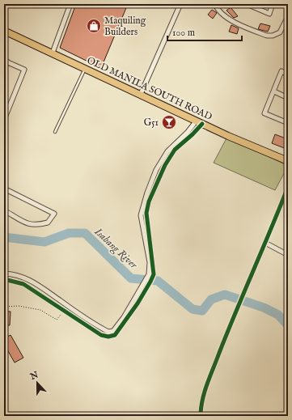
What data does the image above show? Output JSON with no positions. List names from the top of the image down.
{
  "streets": {
    "main road": ["OLD MANILA SOUTH ROAD"]
  },
  "water": ["Isabang River"],
  "places": {
    "shop": ["Maquiling Builders"],
    "bar": ["G51"]
  },
  "scale_bar": "100 m",
  "north": "top"
}
